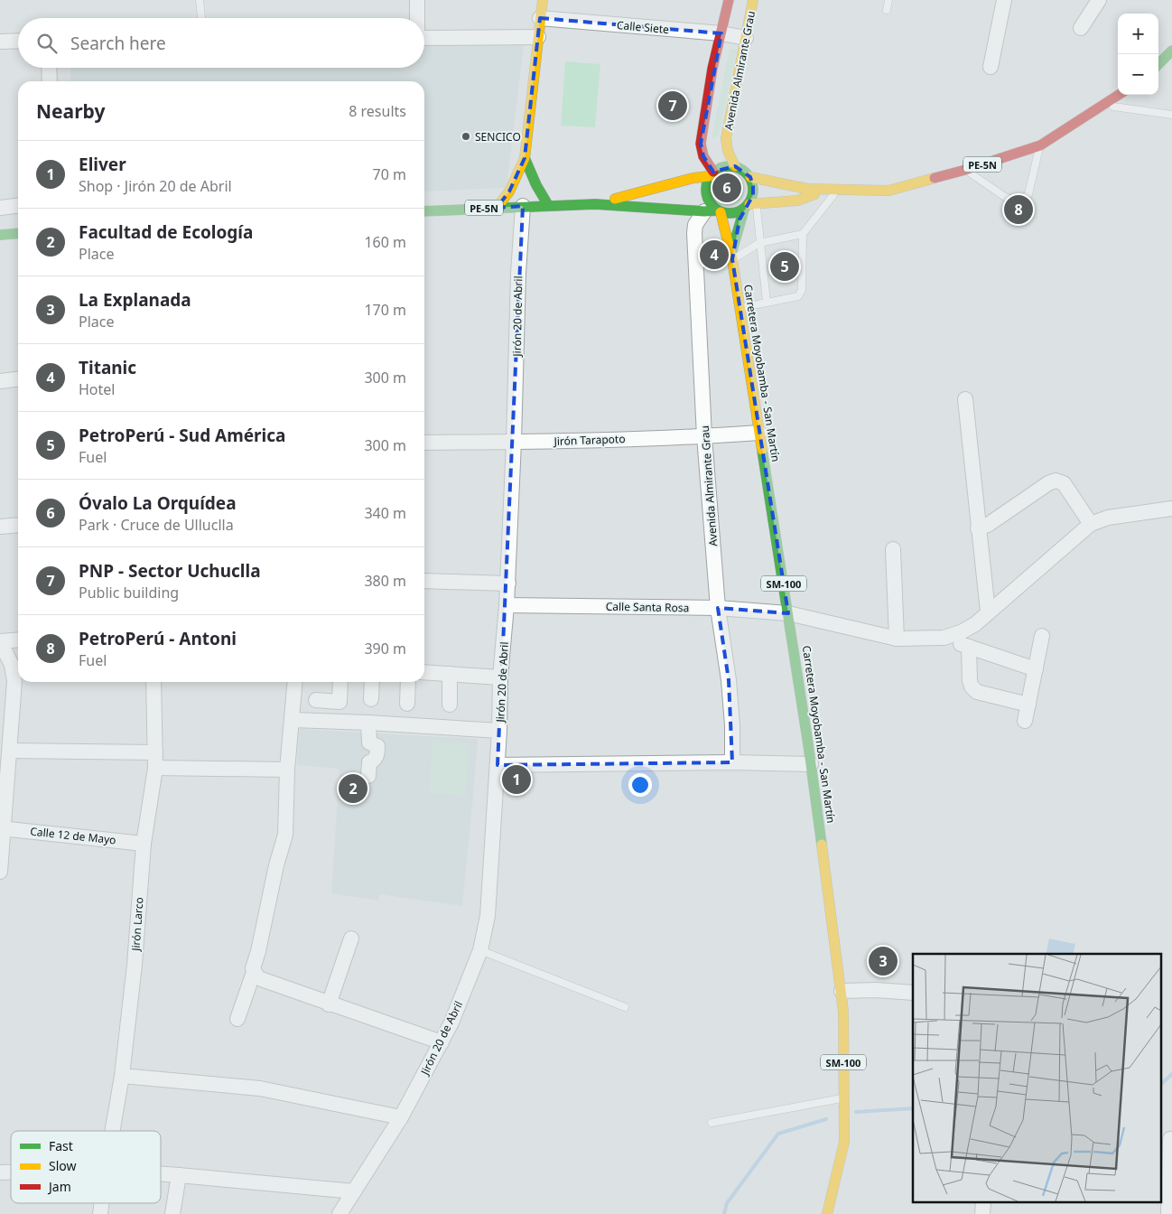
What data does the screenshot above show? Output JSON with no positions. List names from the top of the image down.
{
  "streets": {
    "main road": [
      "Avenida Almirante Grau",
      "PE-5N",
      "Carretera Moyobamba - San Martín",
      "SM-100"
    ],
    "street": [
      "Calle Siete",
      "Jirón 20 de Abril",
      "Jirón Tarapoto",
      "Calle Santa Rosa",
      "Calle 12 de Mayo",
      "Jirón Larco"
    ]
  },
  "crossings": [
    ["Calle Siete", "Avenida Almirante Grau"],
    ["Avenida Almirante Grau", "PE-5N"],
    ["Avenida Almirante Grau", "Carretera Moyobamba - San Martín"],
    ["Avenida Almirante Grau", "Jirón Tarapoto"],
    ["Avenida Almirante Grau", "Calle Santa Rosa"],
    ["PE-5N", "Jirón 20 de Abril"],
    ["PE-5N", "Carretera Moyobamba - San Martín"],
    ["Jirón 20 de Abril", "Jirón Tarapoto"],
    ["Jirón 20 de Abril", "Calle Santa Rosa"],
    ["Carretera Moyobamba - San Martín", "Jirón Tarapoto"],
    ["Carretera Moyobamba - San Martín", "Calle Santa Rosa"],
    ["Calle 12 de Mayo", "Jirón Larco"]
  ],
  "places": ["SENCICO"],
  "legend": ["Fast", "Slow", "Jam"],
  "page": {
    "map_buttons": ["+", "−"],
    "search": "Search here",
    "heading": ["Nearby", "8 results"],
    "pins": [
      "7",
      "6",
      "8",
      "4",
      "5",
      "1",
      "2",
      "3"
    ],
    "list": [
      {
        "mark": "1",
        "name": "Eliver",
        "note": "Shop · Jirón 20 de Abril",
        "value": "70 m"
      },
      {
        "mark": "2",
        "name": "Facultad de Ecología",
        "note": "Place",
        "value": "160 m"
      },
      {
        "mark": "3",
        "name": "La Explanada",
        "note": "Place",
        "value": "170 m"
      },
      {
        "mark": "4",
        "name": "Titanic",
        "note": "Hotel",
        "value": "300 m"
      },
      {
        "mark": "5",
        "name": "PetroPerú - Sud América",
        "note": "Fuel",
        "value": "300 m"
      },
      {
        "mark": "6",
        "name": "Óvalo La Orquídea",
        "note": "Park · Cruce de Ulluclla",
        "value": "340 m"
      },
      {
        "mark": "7",
        "name": "PNP - Sector Uchuclla",
        "note": "Public building",
        "value": "380 m"
      },
      {
        "mark": "8",
        "name": "PetroPerú - Antoni",
        "note": "Fuel",
        "value": "390 m"
      }
    ]
  }
}
